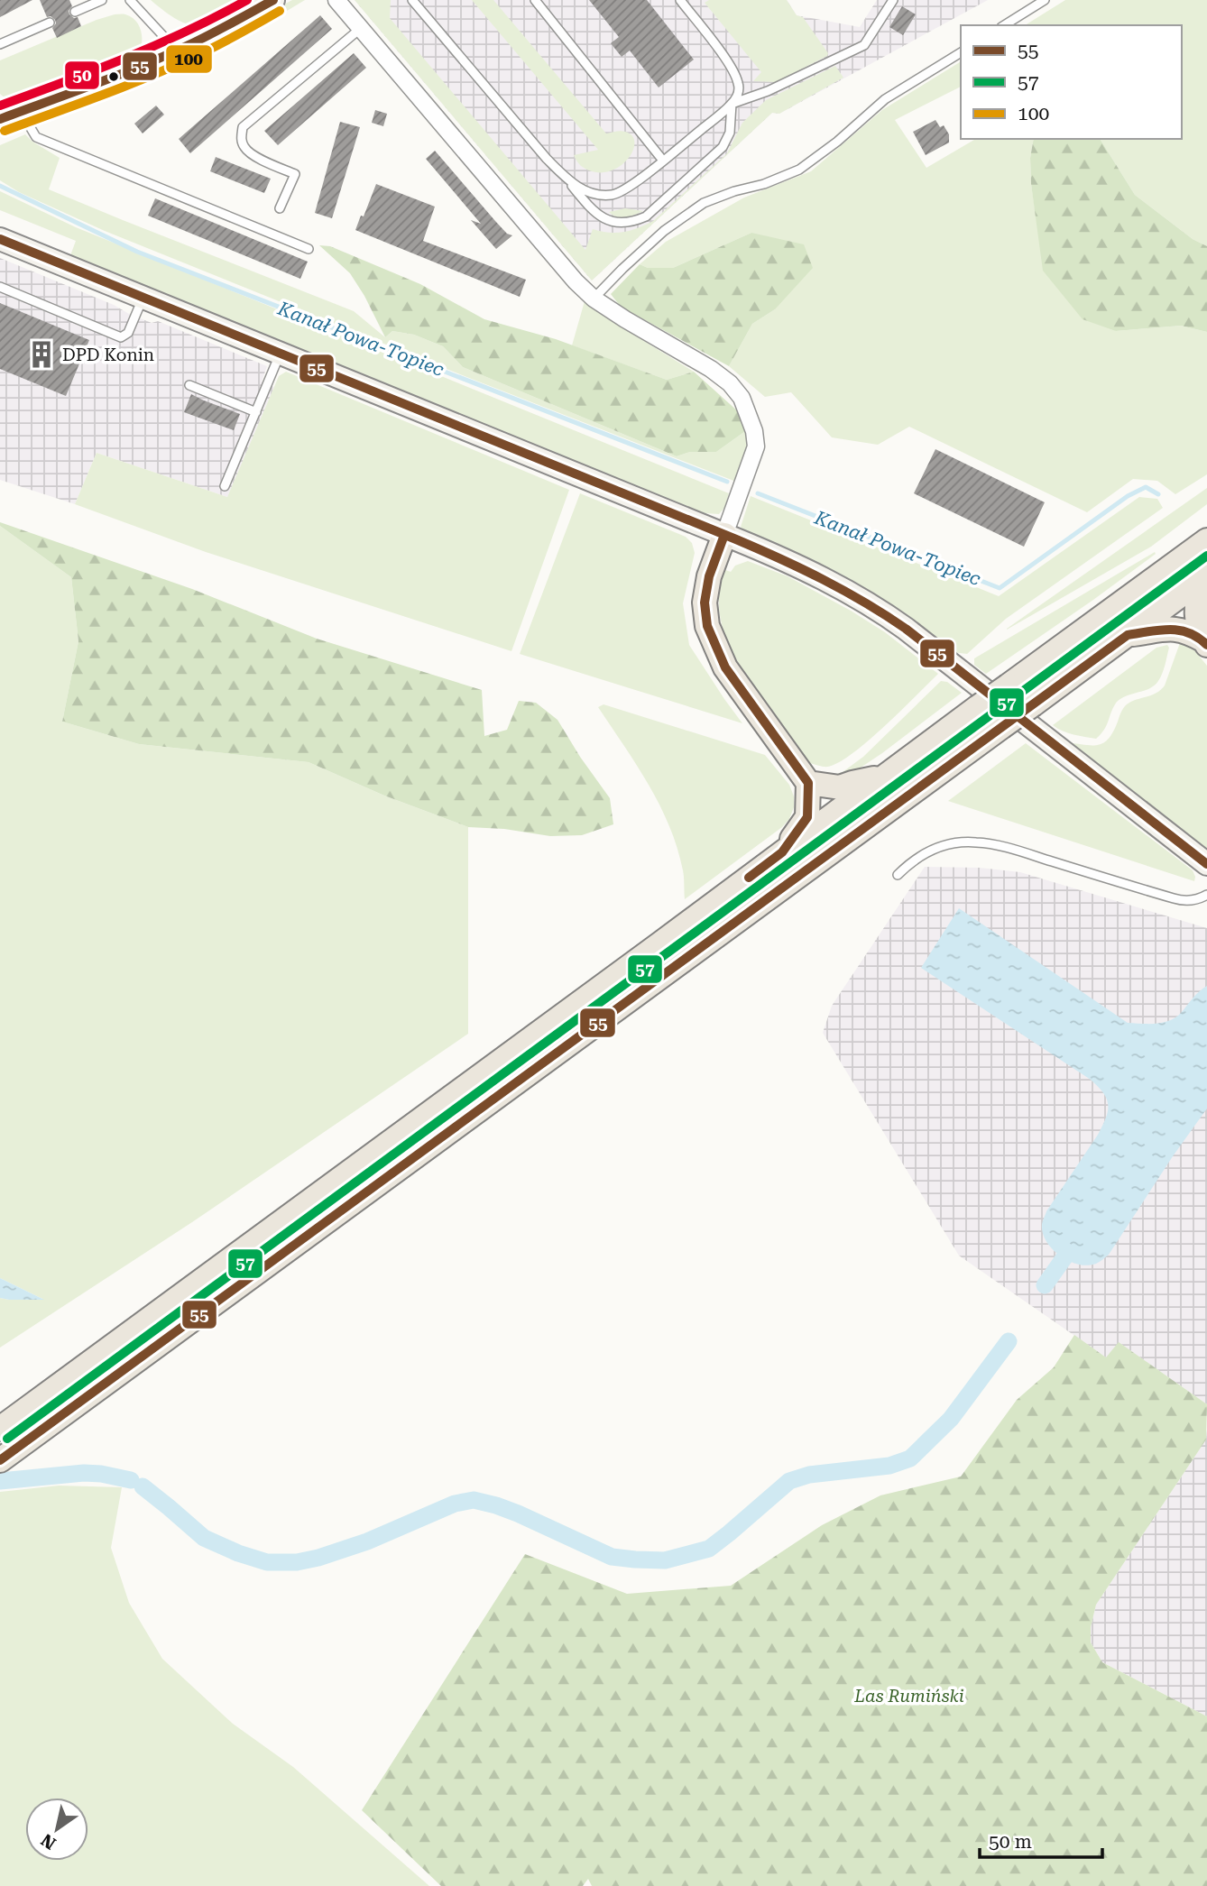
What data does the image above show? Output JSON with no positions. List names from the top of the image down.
{
  "water": ["Kanał Powa-Topiec"],
  "parks": ["Las Rumiński"],
  "places": {
    "building": ["DPD Konin"]
  },
  "lines": [
    "transit line 55",
    "transit line 50",
    "transit line 100",
    "transit line 57"
  ],
  "legend": ["55", "57", "100"],
  "scale_bar": "50 m",
  "north": "bottom left"
}
